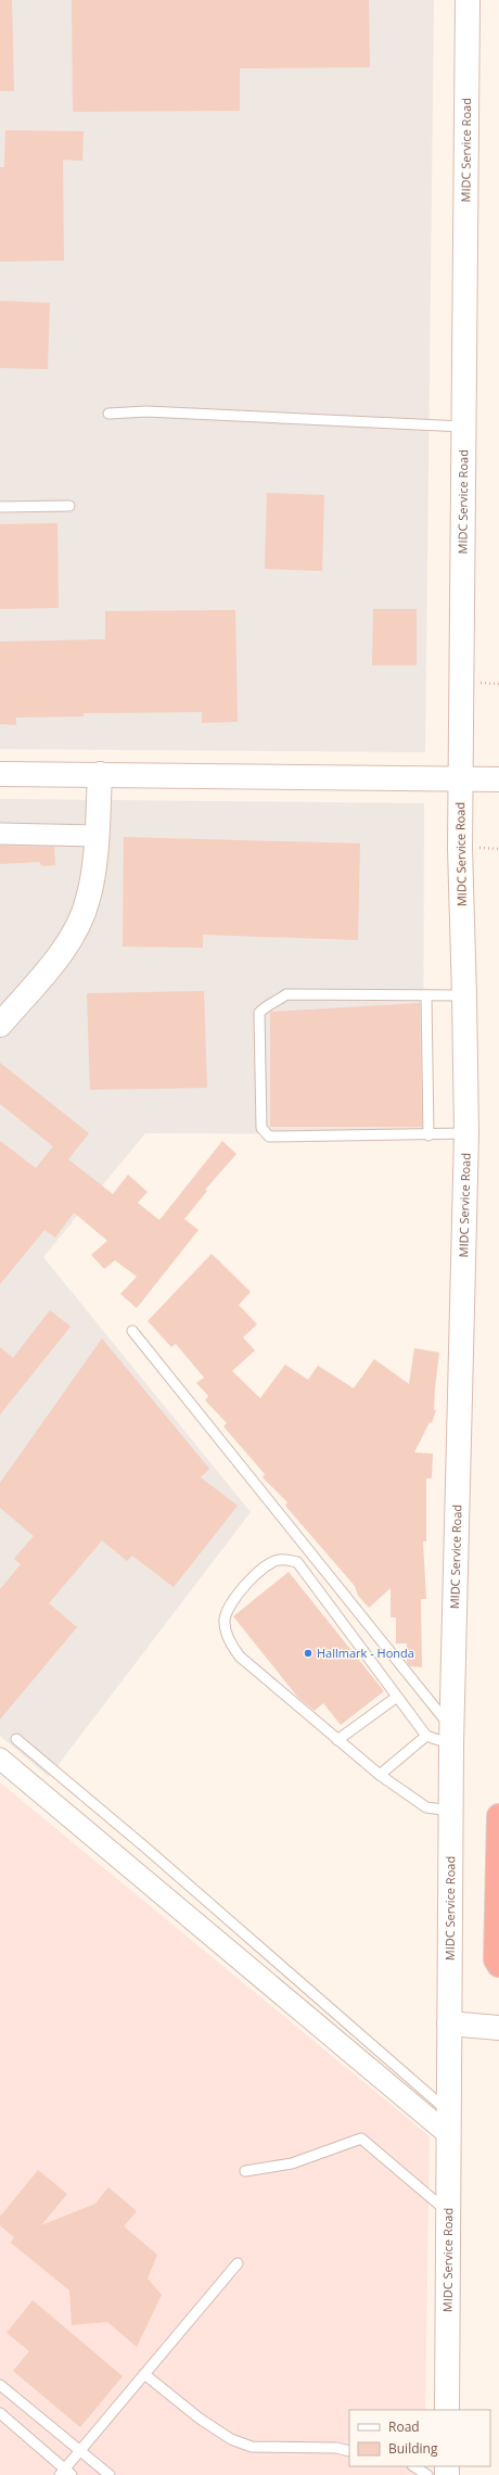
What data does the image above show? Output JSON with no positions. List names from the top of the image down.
{
  "streets": {
    "street": ["MIDC Service Road"]
  },
  "places": ["Hallmark - Honda"],
  "legend": ["Road", "Building"]
}
